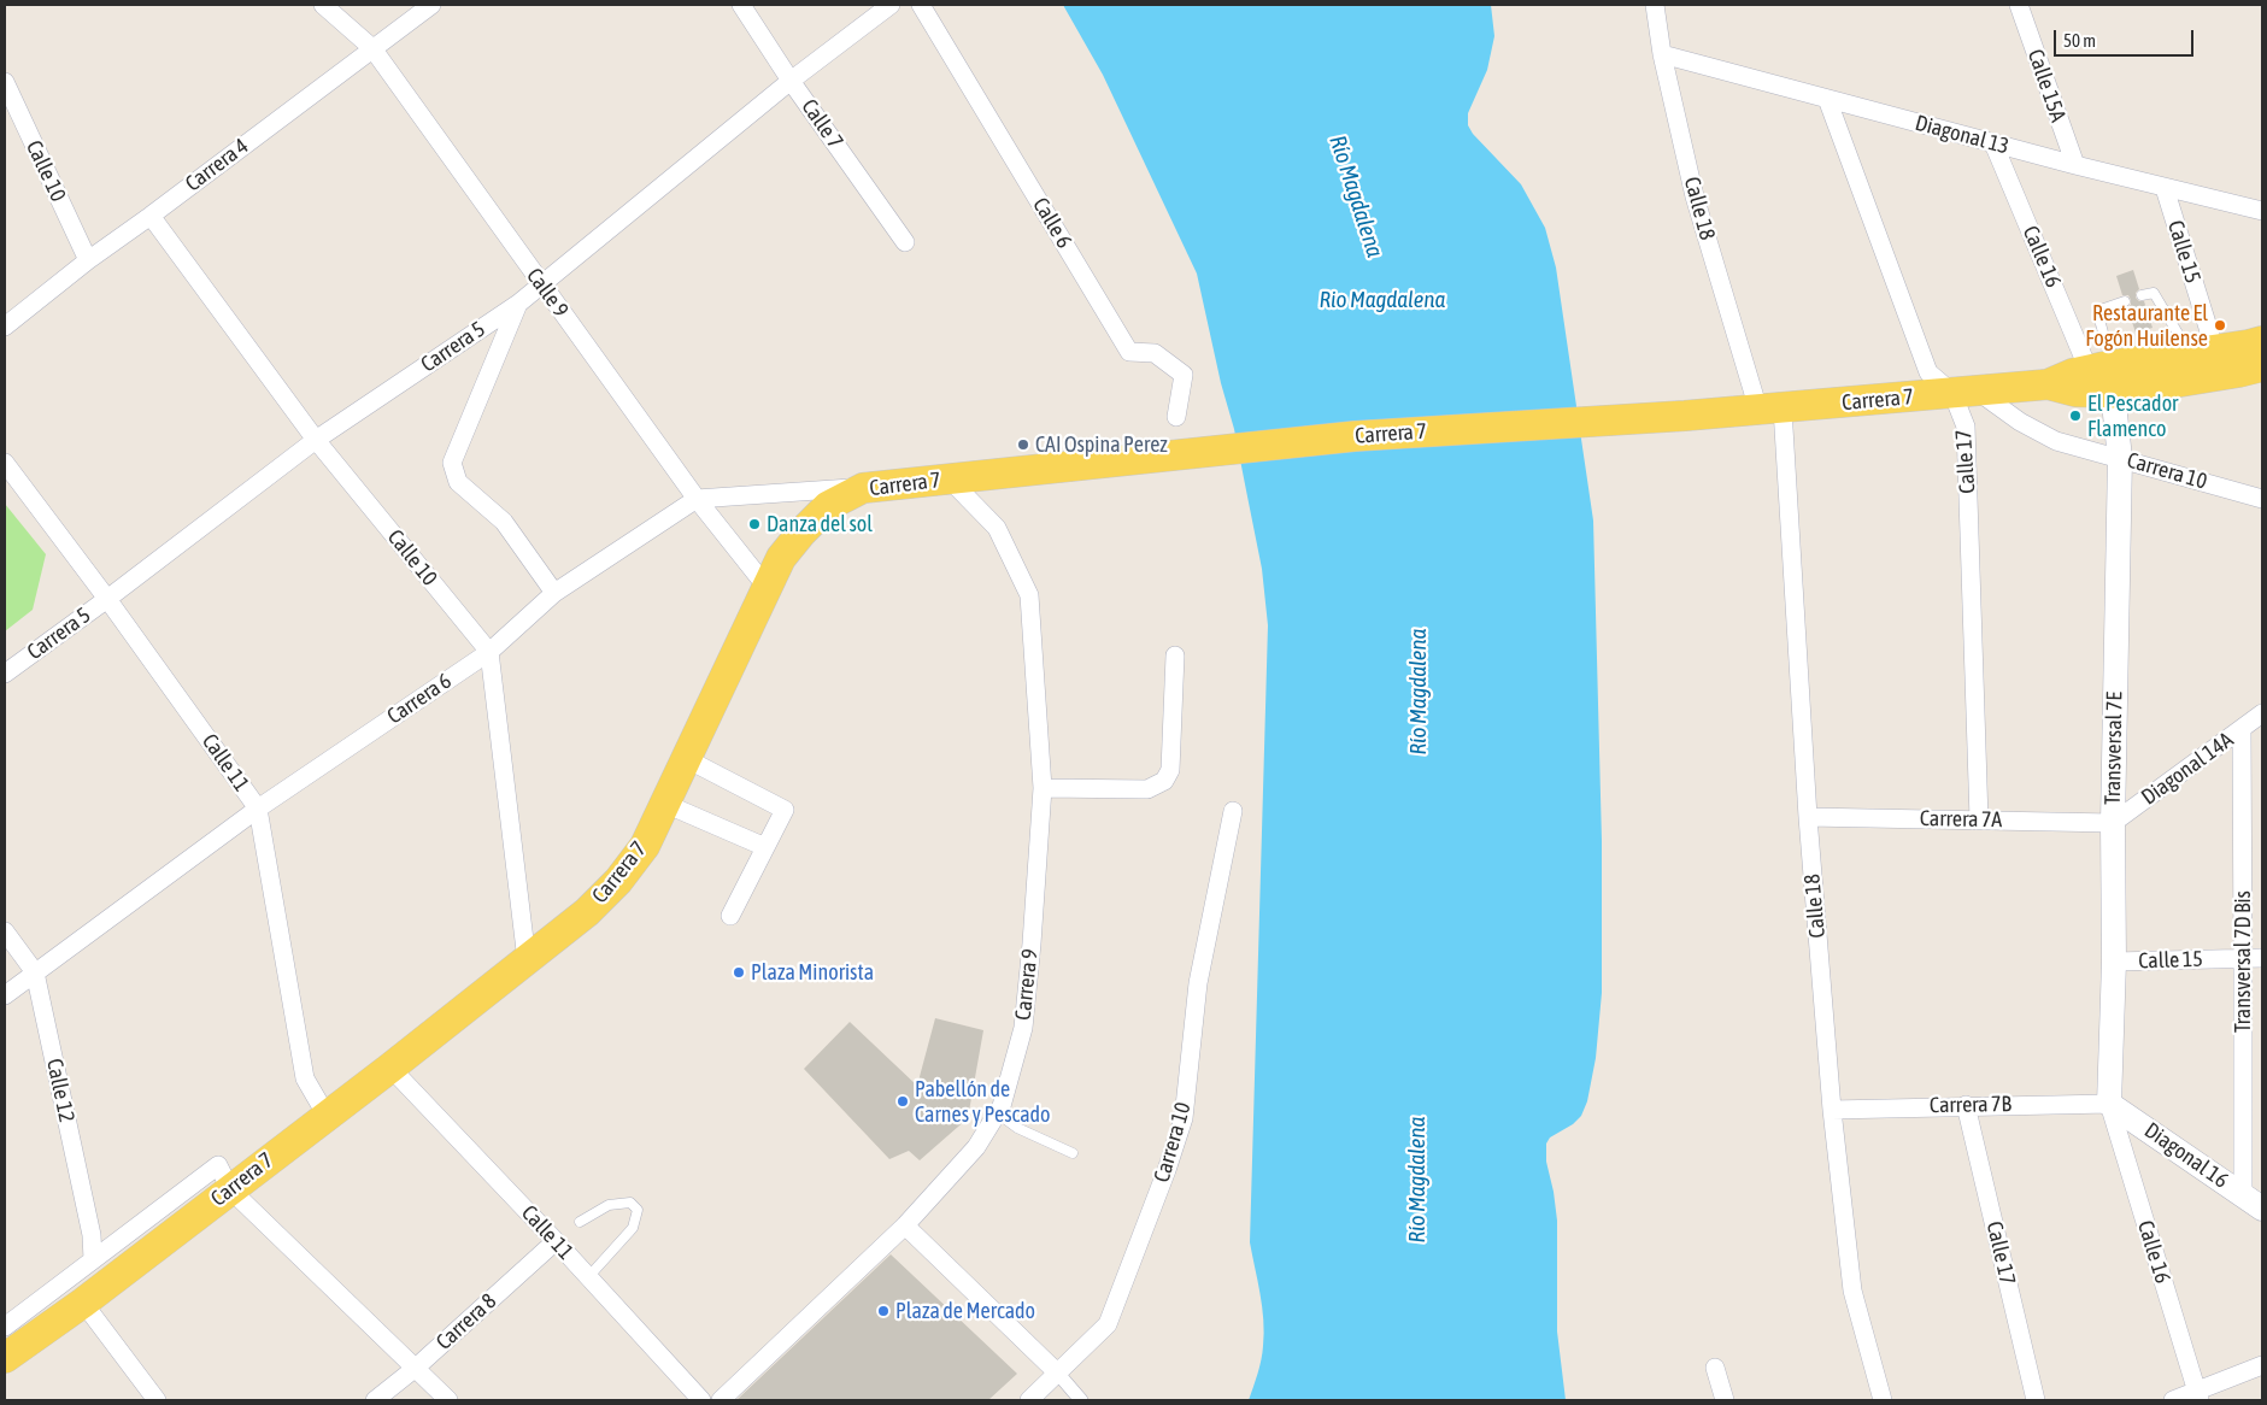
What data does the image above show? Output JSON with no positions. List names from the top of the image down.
{
  "streets": {
    "main road": ["Carrera 7"],
    "street": [
      "Calle 15A",
      "Calle 7",
      "Diagonal 13",
      "Carrera 4",
      "Calle 10",
      "Calle 18",
      "Calle 6",
      "Calle 15",
      "Calle 16",
      "Calle 9",
      "Carrera 5",
      "Calle 17",
      "Carrera 10",
      "Carrera 6",
      "Transversal 7E",
      "Calle 11",
      "Diagonal 14A",
      "Carrera 7A",
      "Transversal 7D Bis",
      "Carrera 9",
      "Calle 12",
      "Carrera 7B",
      "Diagonal 16",
      "Carrera 8"
    ]
  },
  "crossings": [
    ["Calle 15A", "Diagonal 13"],
    ["Calle 7", "Carrera 5"],
    ["Diagonal 13", "Calle 18"],
    ["Diagonal 13", "Calle 15"],
    ["Diagonal 13", "Calle 16"],
    ["Diagonal 13", "Calle 17"],
    ["Carrera 4", "Calle 10"],
    ["Carrera 4", "Calle 9"],
    ["Calle 10", "Carrera 5"],
    ["Calle 10", "Carrera 6"],
    ["Calle 18", "Carrera 7"],
    ["Calle 18", "Carrera 7A"],
    ["Calle 18", "Carrera 7B"],
    ["Calle 15", "Carrera 7"],
    ["Calle 15", "Transversal 7E"],
    ["Calle 15", "Transversal 7D Bis"],
    ["Calle 16", "Carrera 7"],
    ["Calle 16", "Transversal 7E"],
    ["Calle 16", "Carrera 7B"],
    ["Calle 16", "Diagonal 16"],
    ["Calle 9", "Carrera 5"],
    ["Calle 9", "Carrera 7"],
    ["Calle 9", "Carrera 6"],
    ["Carrera 5", "Calle 11"],
    ["Carrera 7", "Calle 17"],
    ["Carrera 7", "Carrera 10"],
    ["Carrera 7", "Carrera 6"],
    ["Carrera 7", "Transversal 7E"],
    ["Carrera 7", "Calle 11"],
    ["Carrera 7", "Carrera 9"],
    ["Carrera 7", "Calle 12"],
    ["Calle 17", "Carrera 10"],
    ["Calle 17", "Carrera 7A"],
    ["Calle 17", "Carrera 7B"],
    ["Carrera 10", "Transversal 7E"],
    ["Carrera 6", "Calle 11"],
    ["Carrera 6", "Calle 12"],
    ["Transversal 7E", "Diagonal 14A"],
    ["Transversal 7E", "Carrera 7A"],
    ["Transversal 7E", "Carrera 7B"],
    ["Transversal 7E", "Diagonal 16"],
    ["Calle 11", "Carrera 8"],
    ["Diagonal 14A", "Carrera 7A"],
    ["Diagonal 14A", "Transversal 7D Bis"],
    ["Transversal 7D Bis", "Diagonal 16"],
    ["Carrera 7B", "Diagonal 16"]
  ],
  "water": ["Río Magdalena", "Rio Magdalena"],
  "places": [
    "Restaurante El Fogón Huilense",
    "El Pescador Flamenco",
    "CAI Ospina Perez",
    "Danza del sol",
    "Plaza Minorista",
    "Pabellón de Carnes y Pescado",
    "Plaza de Mercado"
  ],
  "scale_bar": "50 m"
}
